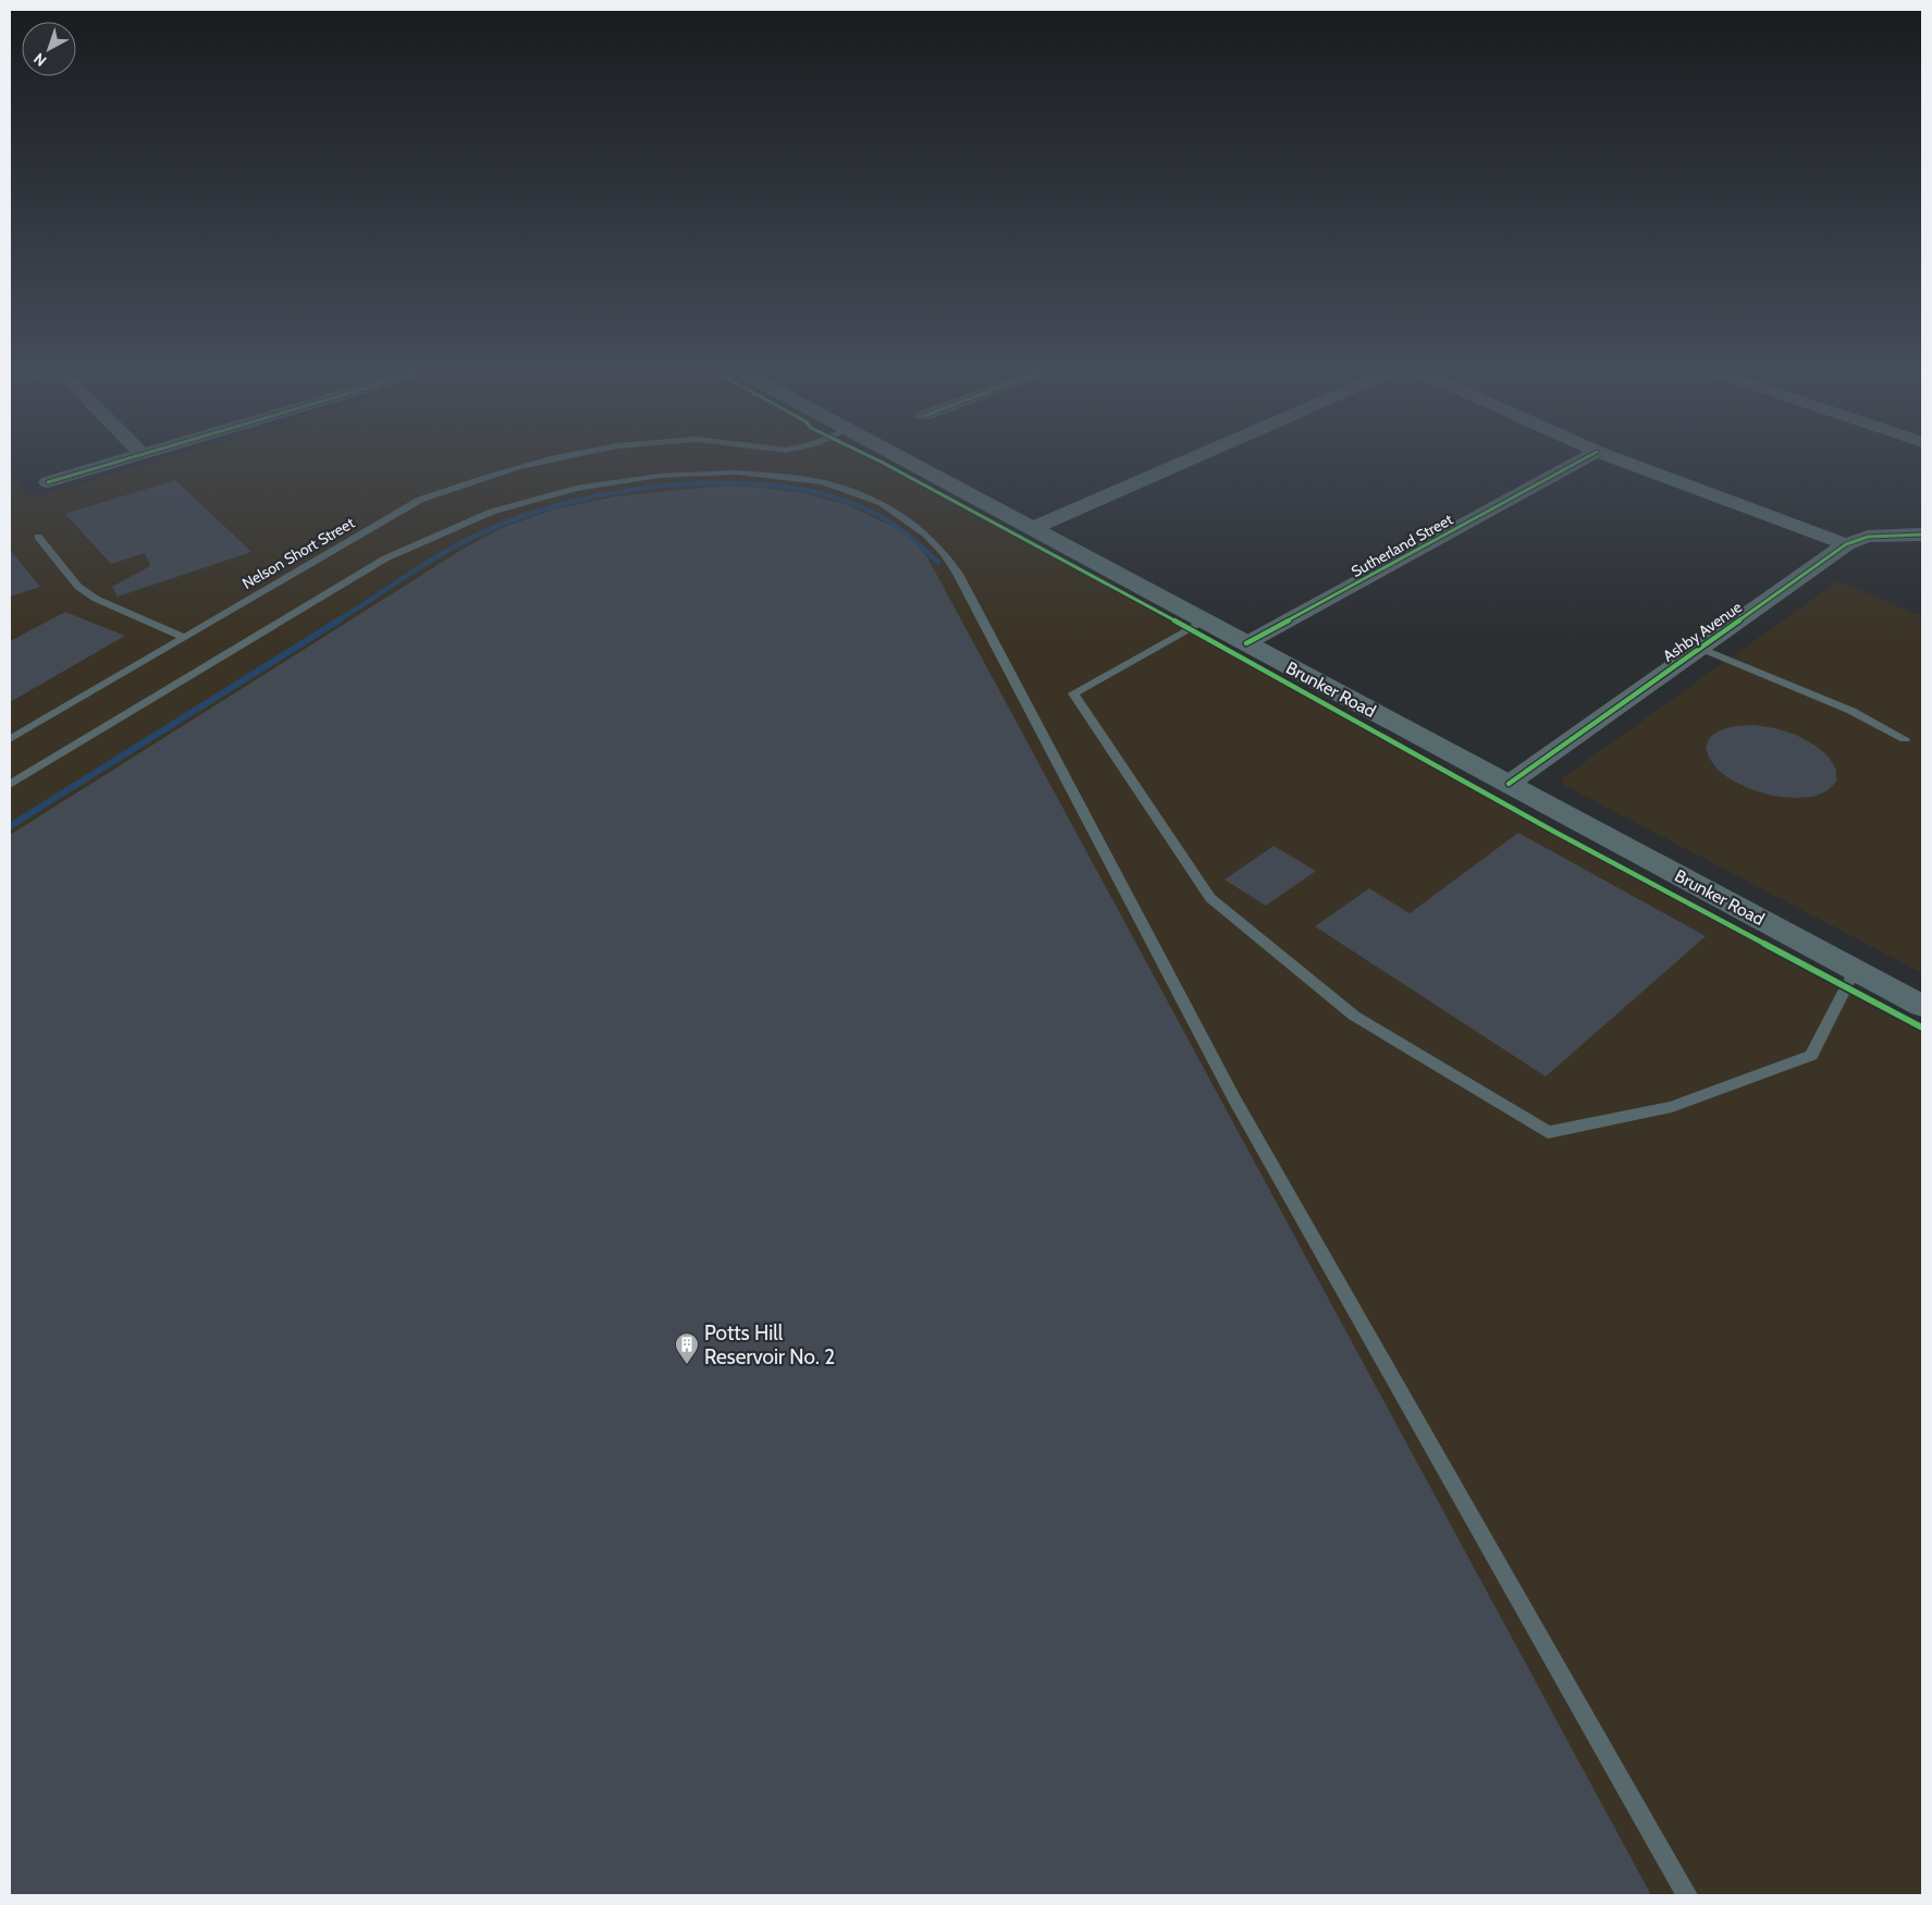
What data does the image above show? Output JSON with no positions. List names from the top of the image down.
{
  "streets": {
    "main road": ["Brunker Road"],
    "street": ["Sutherland Street", "Ashby Avenue"],
    "lane": ["Nelson Short Street"]
  },
  "crossings": [
    ["Sutherland Street", "Brunker Road"],
    ["Ashby Avenue", "Brunker Road"]
  ],
  "places": {
    "building": ["Potts Hill Reservoir No. 2"]
  },
  "north": "bottom left"
}
